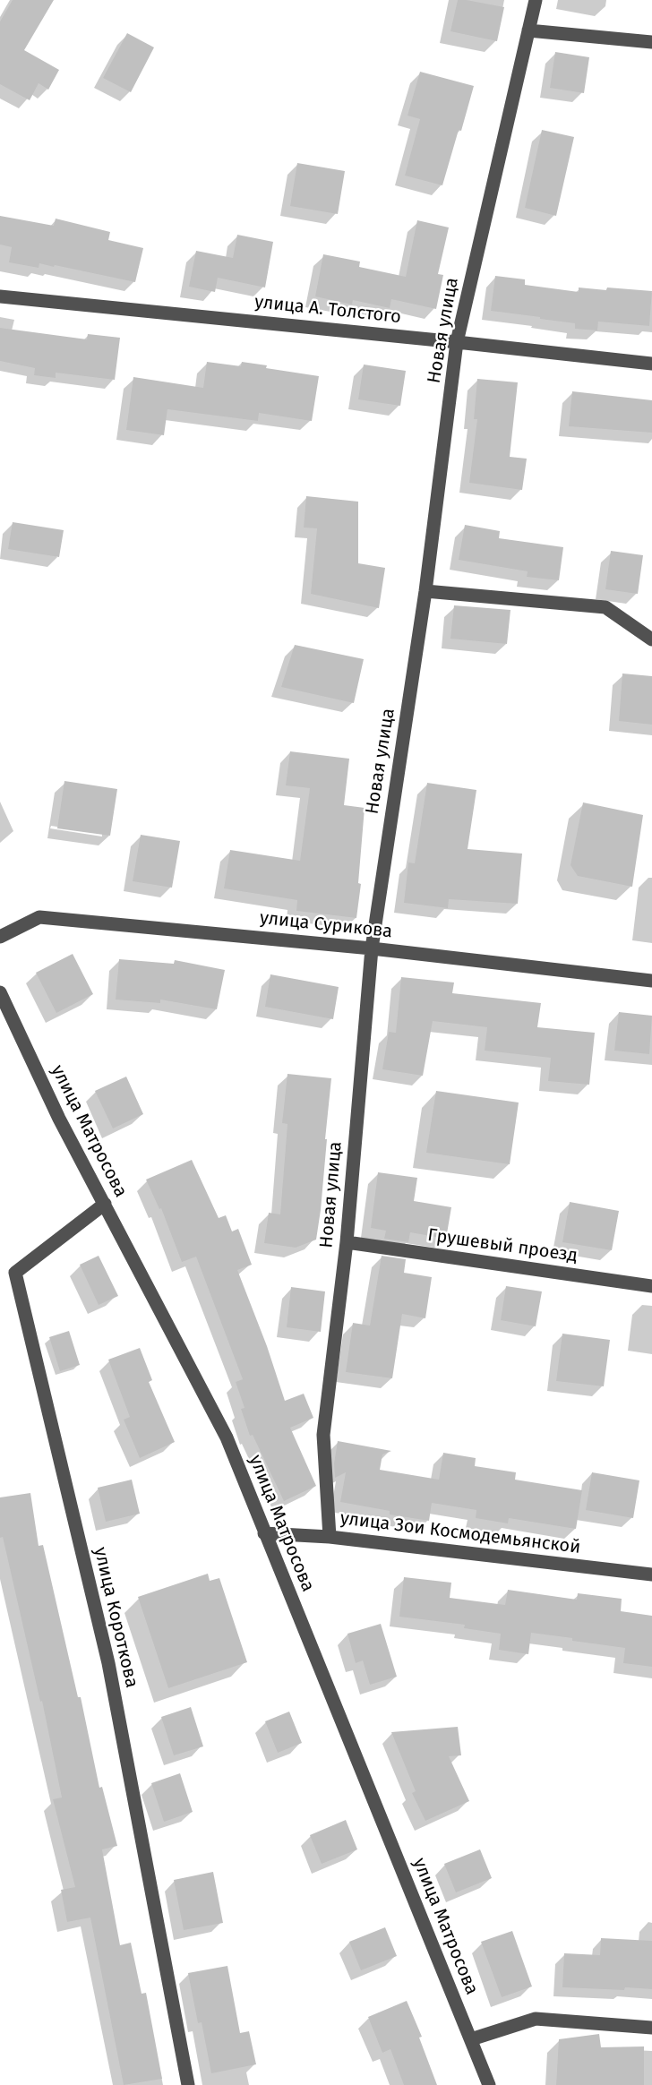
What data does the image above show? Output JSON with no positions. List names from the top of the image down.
{
  "streets": {
    "street": [
      "улица А. Толстого",
      "Новая улица",
      "улица Сурикова",
      "улица Матросова",
      "Грушевый проезд",
      "улица Зои Космодемьянской",
      "улица Короткова"
    ]
  },
  "crossings": [
    ["улица А. Толстого", "Новая улица"],
    ["Новая улица", "улица Сурикова"],
    ["Новая улица", "Грушевый проезд"],
    ["Новая улица", "улица Зои Космодемьянской"],
    ["улица Матросова", "улица Зои Космодемьянской"],
    ["улица Матросова", "улица Короткова"]
  ]
}
